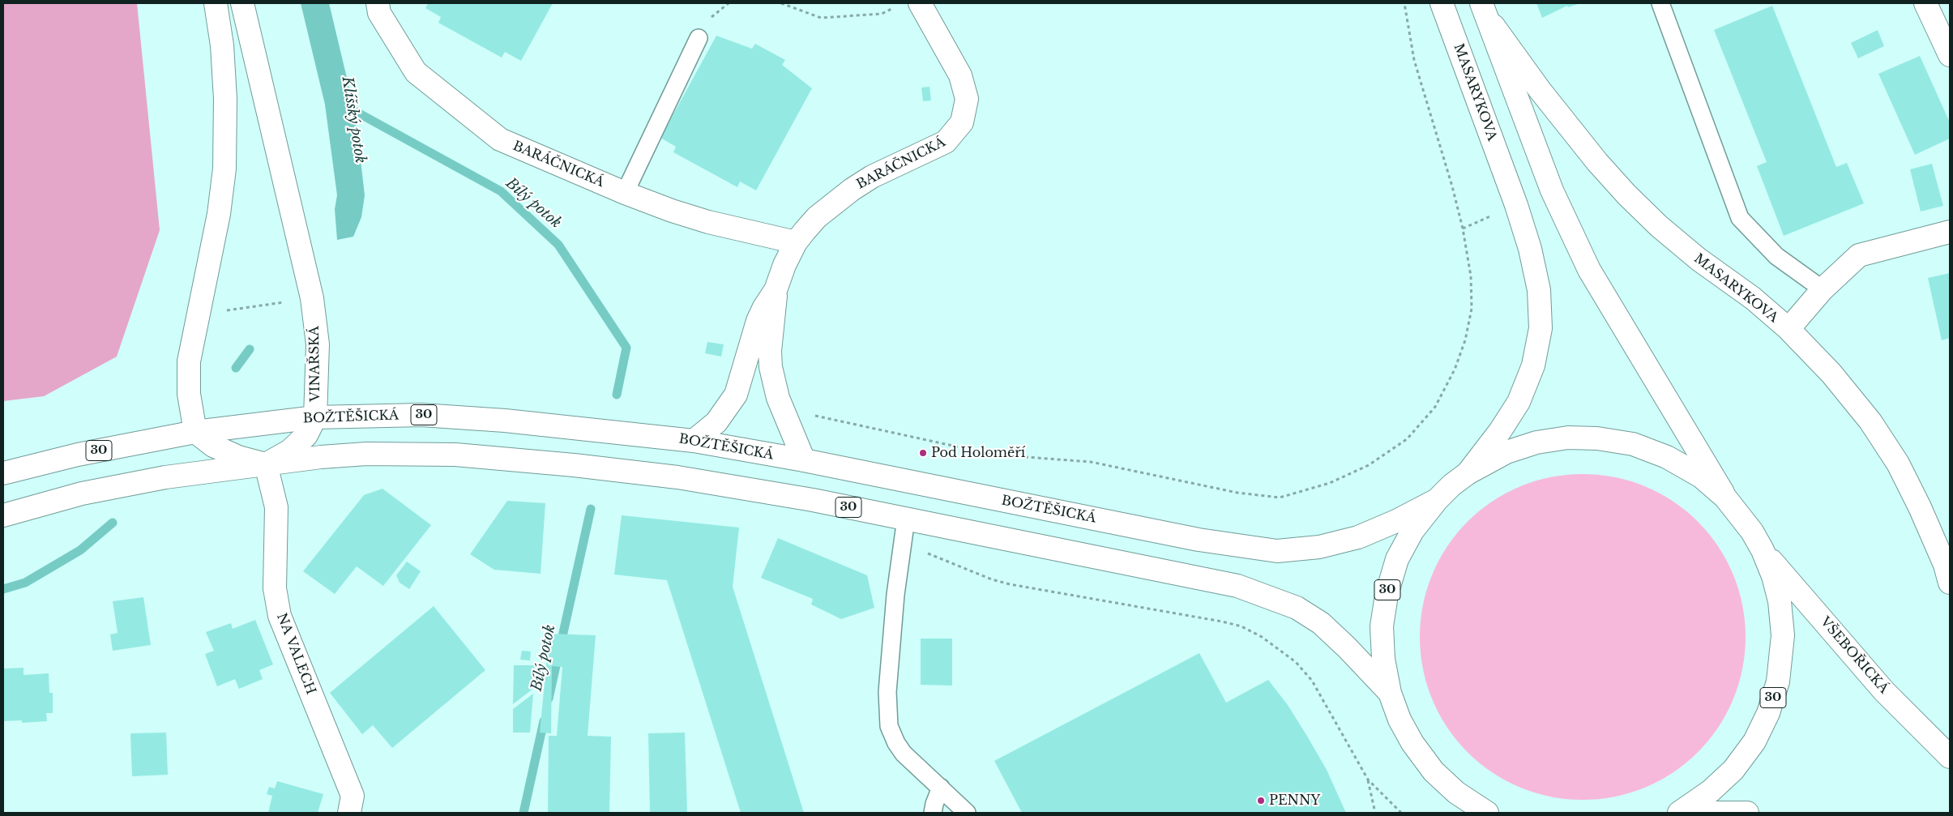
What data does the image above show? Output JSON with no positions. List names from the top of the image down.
{
  "streets": {
    "street": [
      "MASARYKOVA",
      "BARÁČNICKÁ",
      "VINAŘSKÁ",
      "30",
      "BOŽTĚŠICKÁ",
      "NA VALECH",
      "VŠEBOŘICKÁ"
    ]
  },
  "crossings": [
    ["MASARYKOVA", "30"],
    ["BARÁČNICKÁ", "BOŽTĚŠICKÁ"],
    ["VINAŘSKÁ", "30"],
    ["VINAŘSKÁ", "BOŽTĚŠICKÁ"],
    ["VINAŘSKÁ", "NA VALECH"],
    ["30", "BOŽTĚŠICKÁ"],
    ["30", "NA VALECH"],
    ["30", "VŠEBOŘICKÁ"]
  ],
  "water": ["Klíšský potok", "Bílý potok"],
  "places": ["Pod Holoměří", "PENNY"]
}
